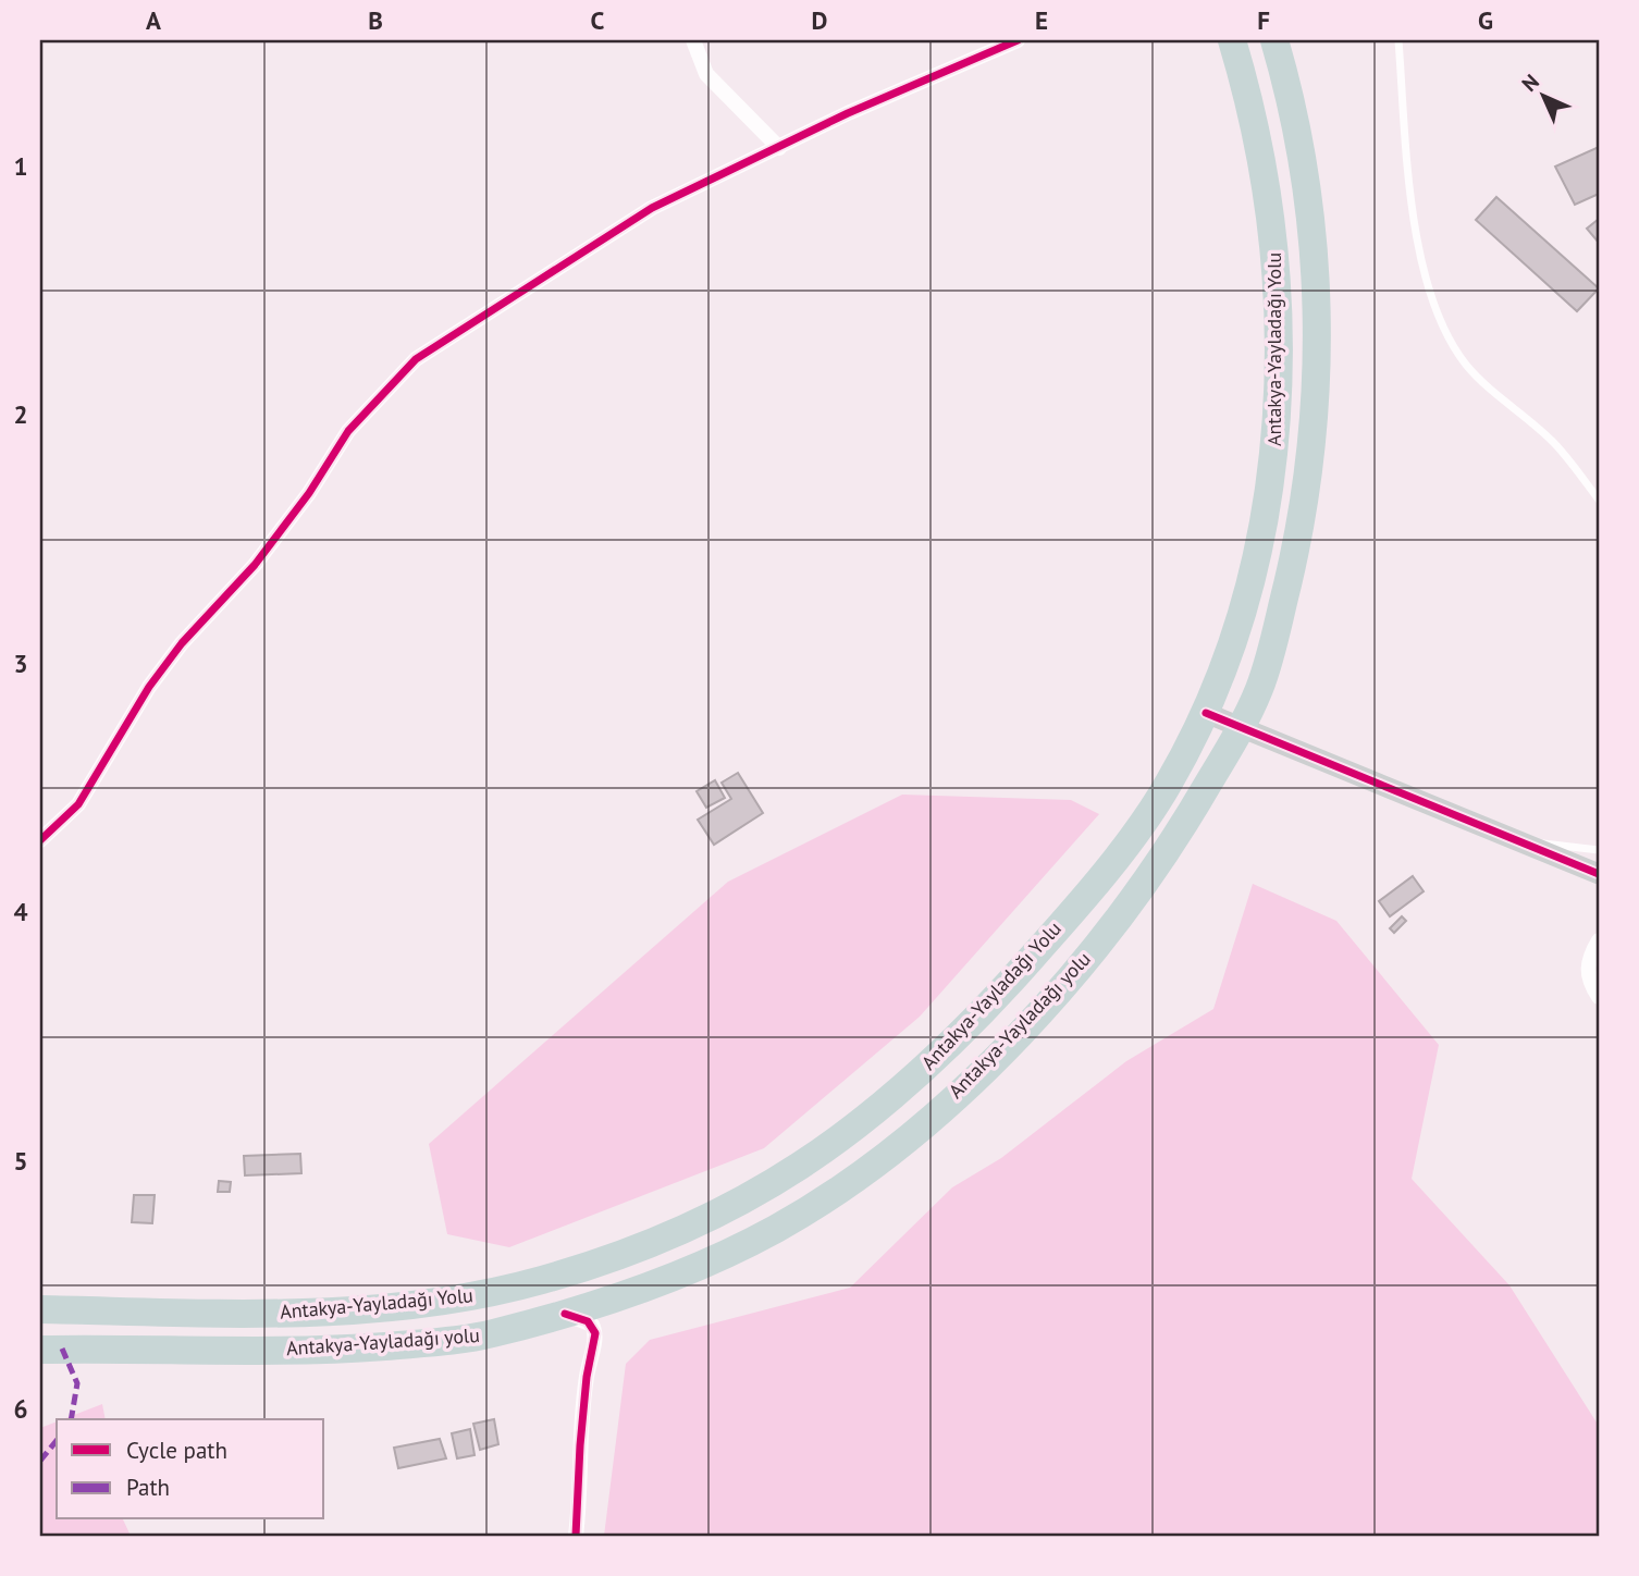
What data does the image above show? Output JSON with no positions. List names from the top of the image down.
{
  "streets": {
    "highway": ["Antakya-Yayladağı Yolu", "Antakya-Yayladağı yolu"]
  },
  "legend": ["Cycle path", "Path"],
  "north": "top left",
  "grid": {
    "columns": [
      "A",
      "B",
      "C",
      "D",
      "E",
      "F",
      "G"
    ],
    "rows": [
      "1",
      "2",
      "3",
      "4",
      "5",
      "6"
    ]
  }
}
